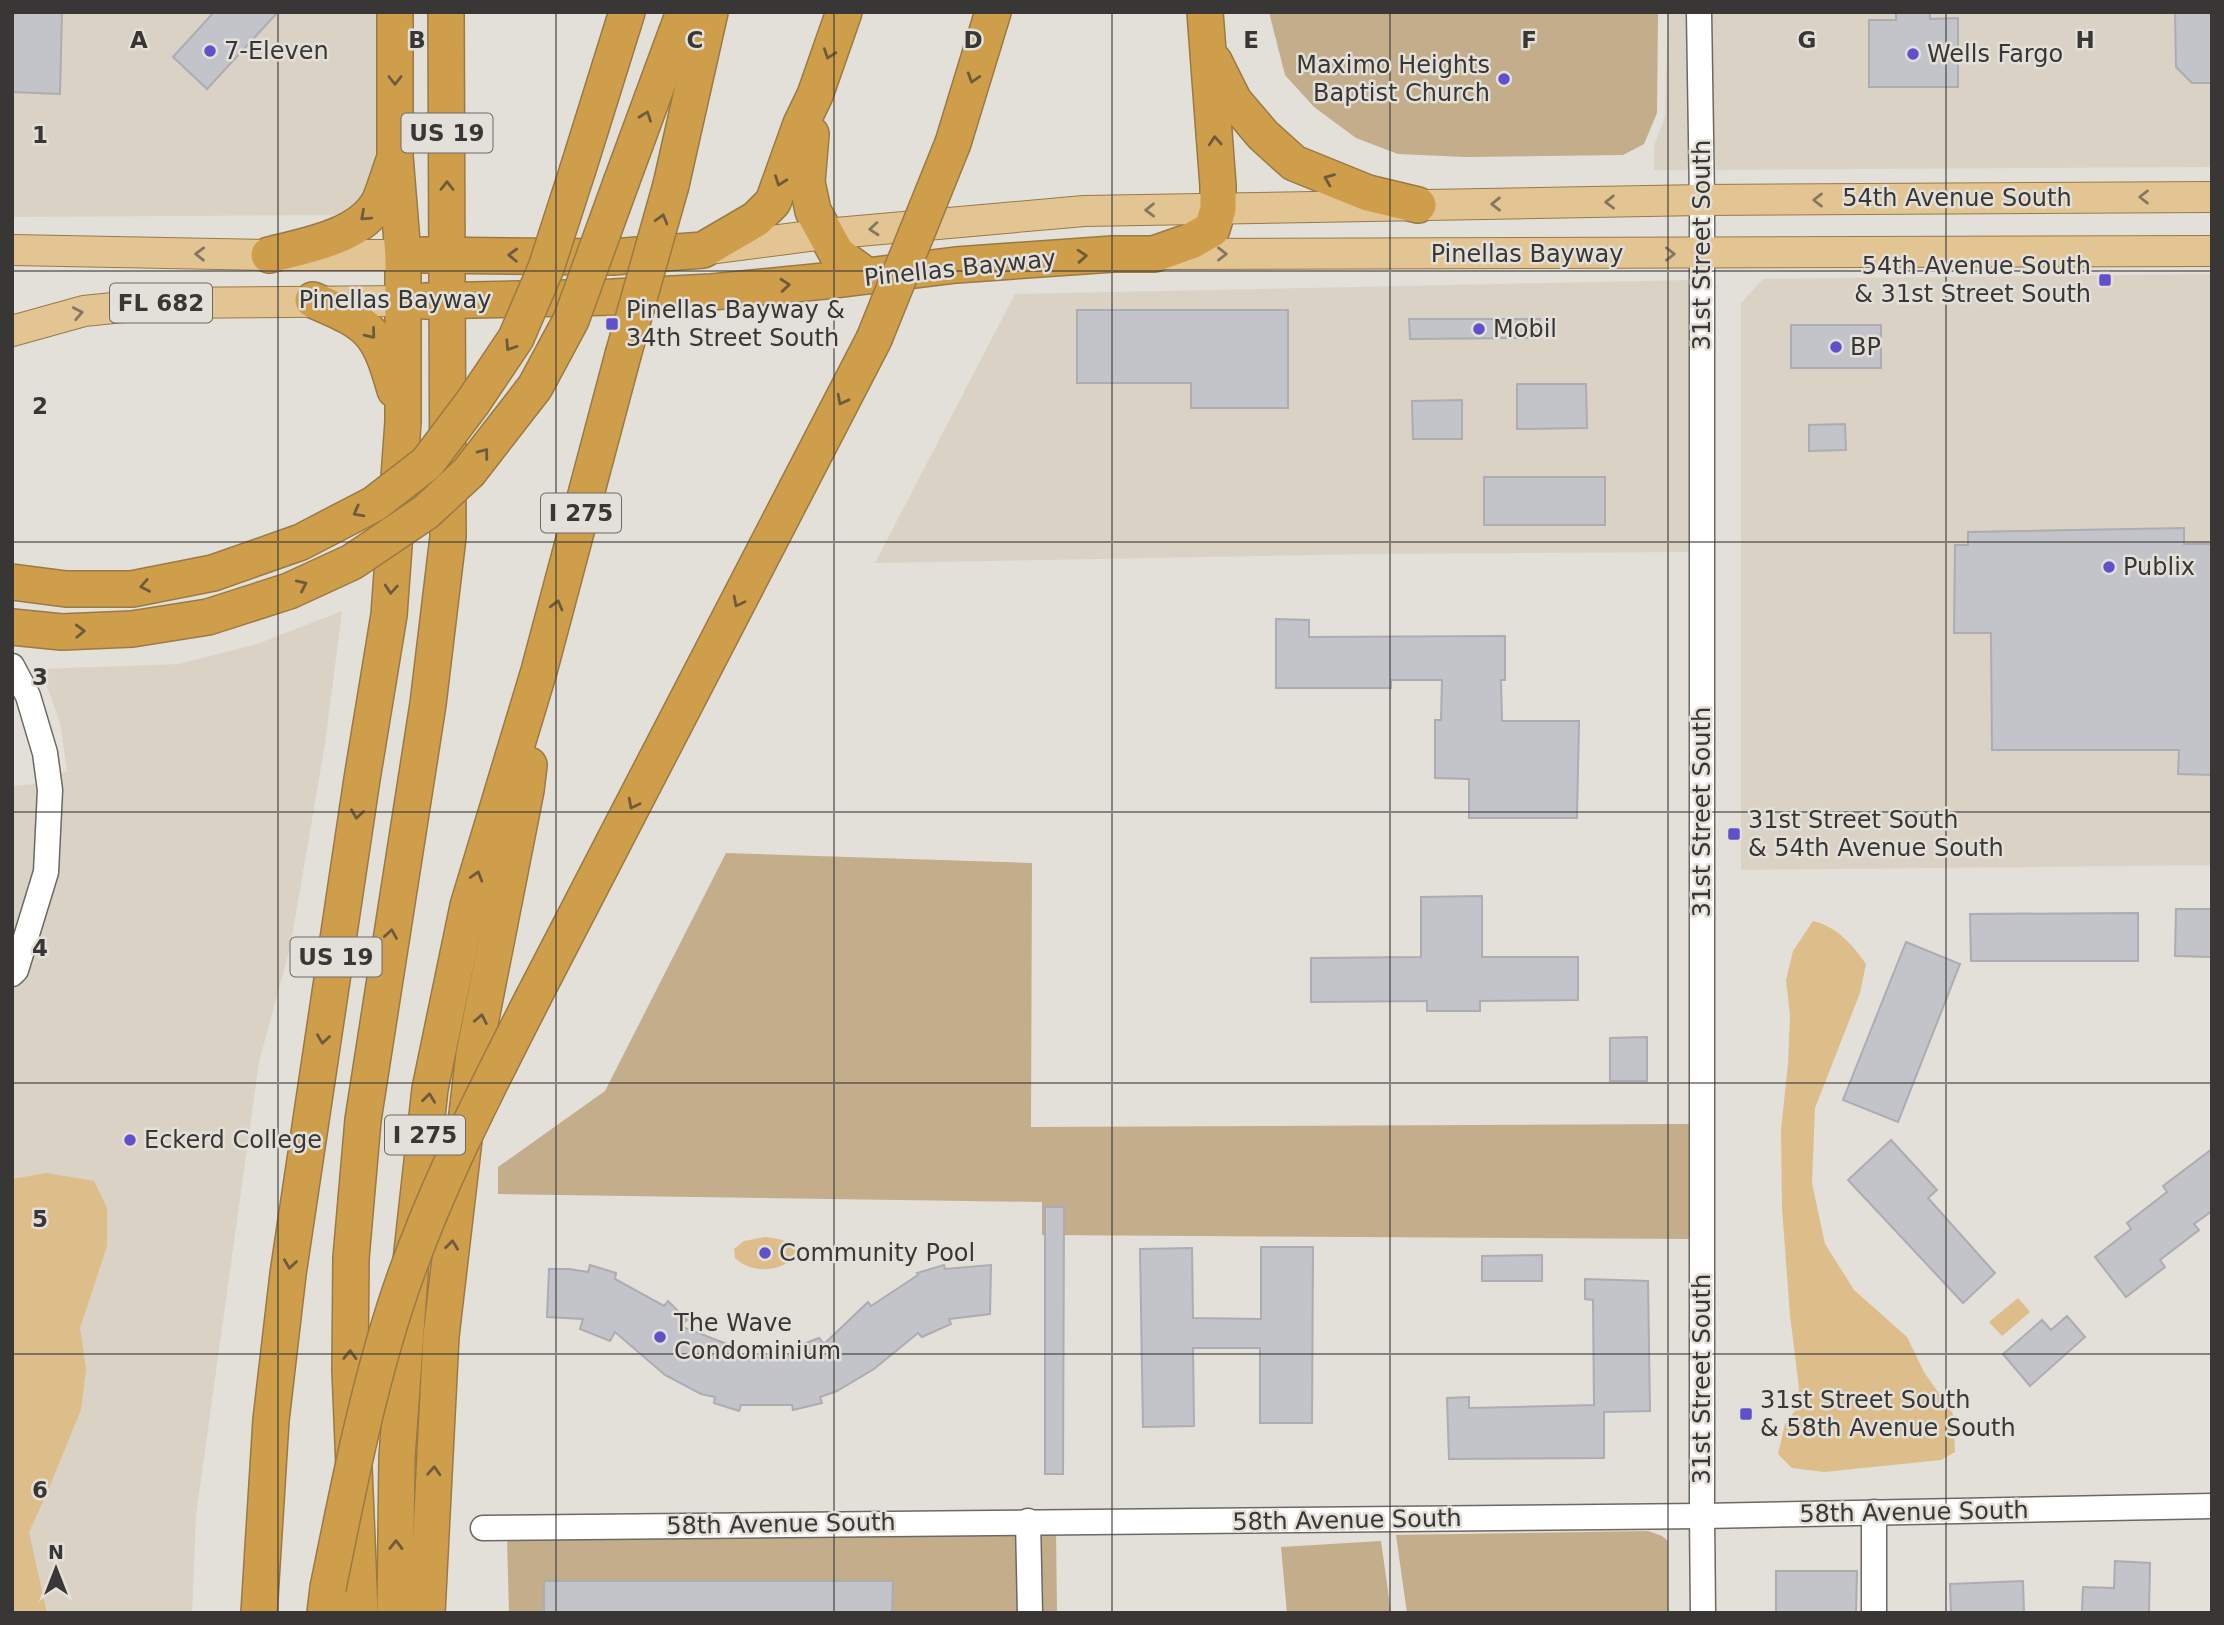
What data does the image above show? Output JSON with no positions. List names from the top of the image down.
{
  "streets": {
    "highway": [
      "US 19",
      "Pinellas Bayway",
      "FL 682",
      "I 275"
    ],
    "main road": ["54th Avenue South"],
    "street": ["31st Street South", "58th Avenue South"]
  },
  "crossings": [
    ["US 19", "Pinellas Bayway"],
    ["54th Avenue South", "31st Street South"],
    ["54th Avenue South", "Pinellas Bayway"],
    ["31st Street South", "Pinellas Bayway"],
    ["31st Street South", "58th Avenue South"]
  ],
  "places": {
    "other": [
      "7-Eleven",
      "Wells Fargo",
      "Maximo Heights Baptist Church",
      "Mobil",
      "BP",
      "Publix",
      "Eckerd College",
      "Community Pool",
      "The Wave Condominium"
    ],
    "transit": [
      "54th Avenue South & 31st Street South",
      "Pinellas Bayway & 34th Street South",
      "31st Street South & 54th Avenue South",
      "31st Street South & 58th Avenue South"
    ]
  },
  "north": "top",
  "grid": {
    "columns": [
      "A",
      "B",
      "C",
      "D",
      "E",
      "F",
      "G",
      "H"
    ],
    "rows": [
      "1",
      "2",
      "3",
      "4",
      "5",
      "6"
    ]
  }
}
